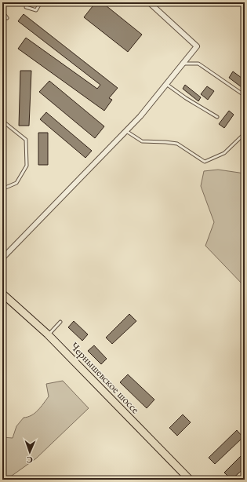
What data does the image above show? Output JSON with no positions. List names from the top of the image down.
{
  "streets": {
    "main road": ["Чернышевское шоссе"]
  },
  "north": "bottom"
}
